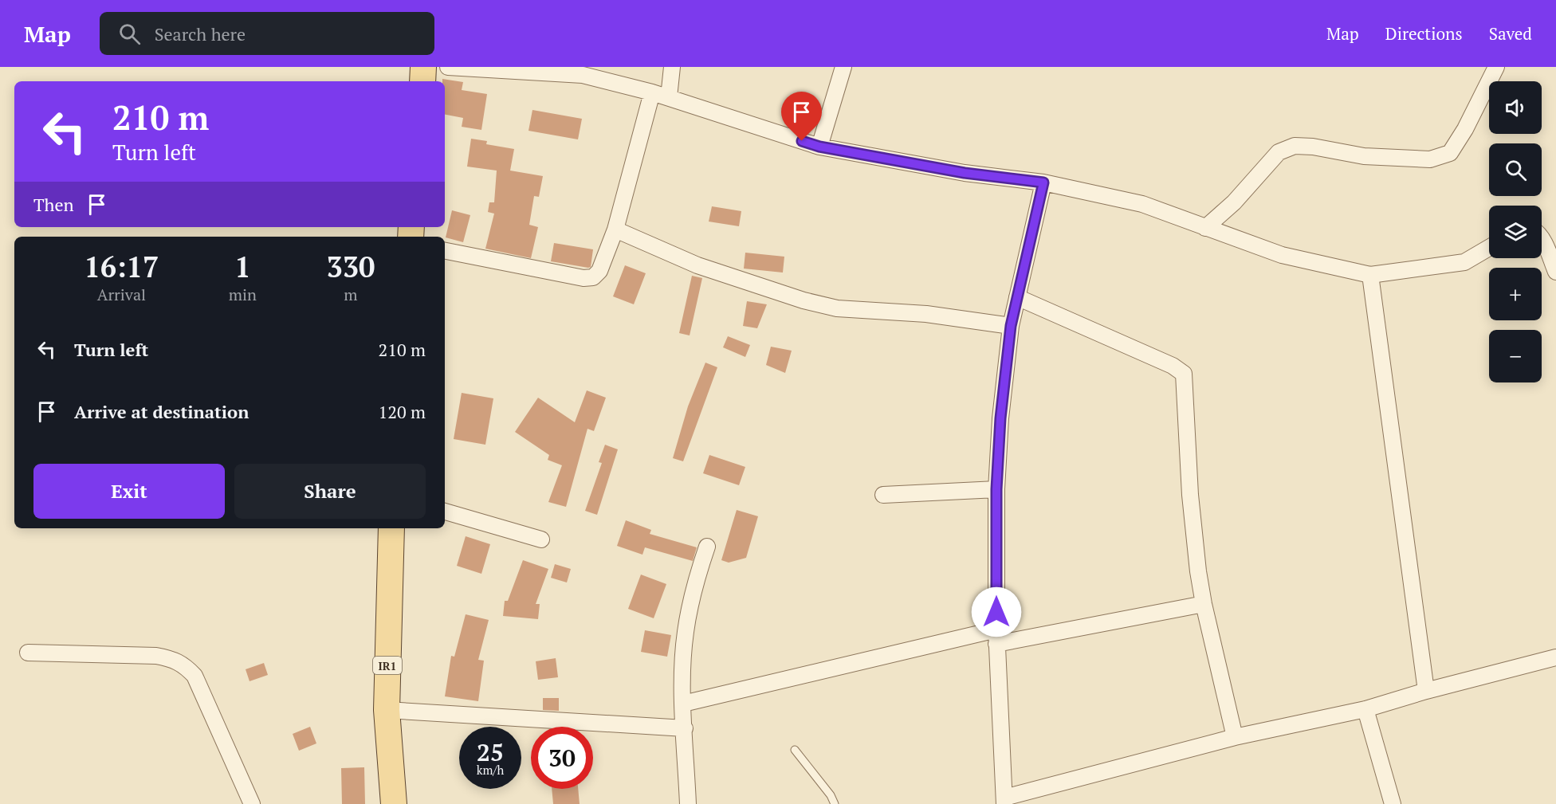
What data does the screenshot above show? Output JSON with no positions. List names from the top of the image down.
{
  "streets": {
    "main road": ["IR1"]
  },
  "page": {
    "header": "Map",
    "search": "Search here",
    "nav": ["Map", "Directions", "Saved"],
    "map_buttons": ["+", "−"],
    "turn": ["210 m", "Turn left"],
    "then": "Then",
    "eta": [
      "16:17",
      "Arrival",
      "1",
      "min",
      "330",
      "m"
    ],
    "list": [
      {
        "name": "Turn left",
        "value": "210 m"
      },
      {
        "name": "Arrive at destination",
        "value": "120 m"
      }
    ],
    "buttons": ["Exit", "Share"],
    "speed": "25 km/h",
    "limit": "30"
  }
}
